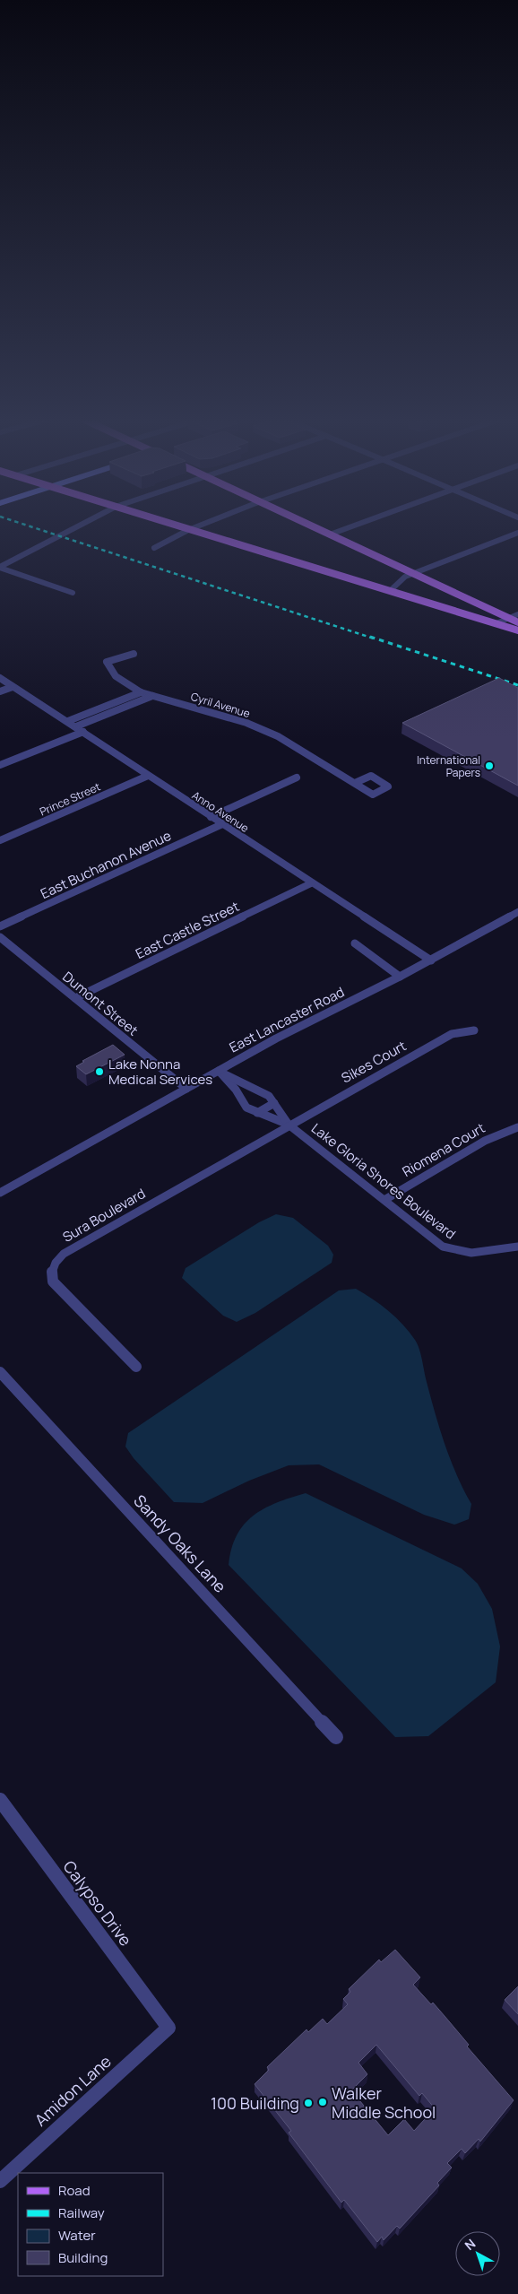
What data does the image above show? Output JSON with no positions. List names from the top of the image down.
{
  "streets": {
    "street": [
      "Cyril Avenue",
      "Prince Street",
      "Anno Avenue",
      "East Buchanon Avenue",
      "East Castle Street",
      "Dumont Street",
      "East Lancaster Road",
      "Sikes Court",
      "Riomena Court",
      "Lake Gloria Shores Boulevard",
      "Sura Boulevard",
      "Sandy Oaks Lane",
      "Calypso Drive",
      "Amidon Lane"
    ]
  },
  "crossings": [
    ["Prince Street", "Anno Avenue"],
    ["Anno Avenue", "East Buchanon Avenue"],
    ["Anno Avenue", "East Castle Street"],
    ["Anno Avenue", "East Lancaster Road"],
    ["East Castle Street", "Dumont Street"],
    ["Dumont Street", "East Lancaster Road"],
    ["East Lancaster Road", "Lake Gloria Shores Boulevard"],
    ["Sikes Court", "Lake Gloria Shores Boulevard"],
    ["Sikes Court", "Sura Boulevard"],
    ["Riomena Court", "Lake Gloria Shores Boulevard"],
    ["Lake Gloria Shores Boulevard", "Sura Boulevard"],
    ["Calypso Drive", "Amidon Lane"]
  ],
  "places": [
    "International Papers",
    "Lake Nonna Medical Services",
    "Walker Middle School",
    "100 Building"
  ],
  "legend": [
    "Road",
    "Railway",
    "Water",
    "Building"
  ],
  "north": "top left"
}
